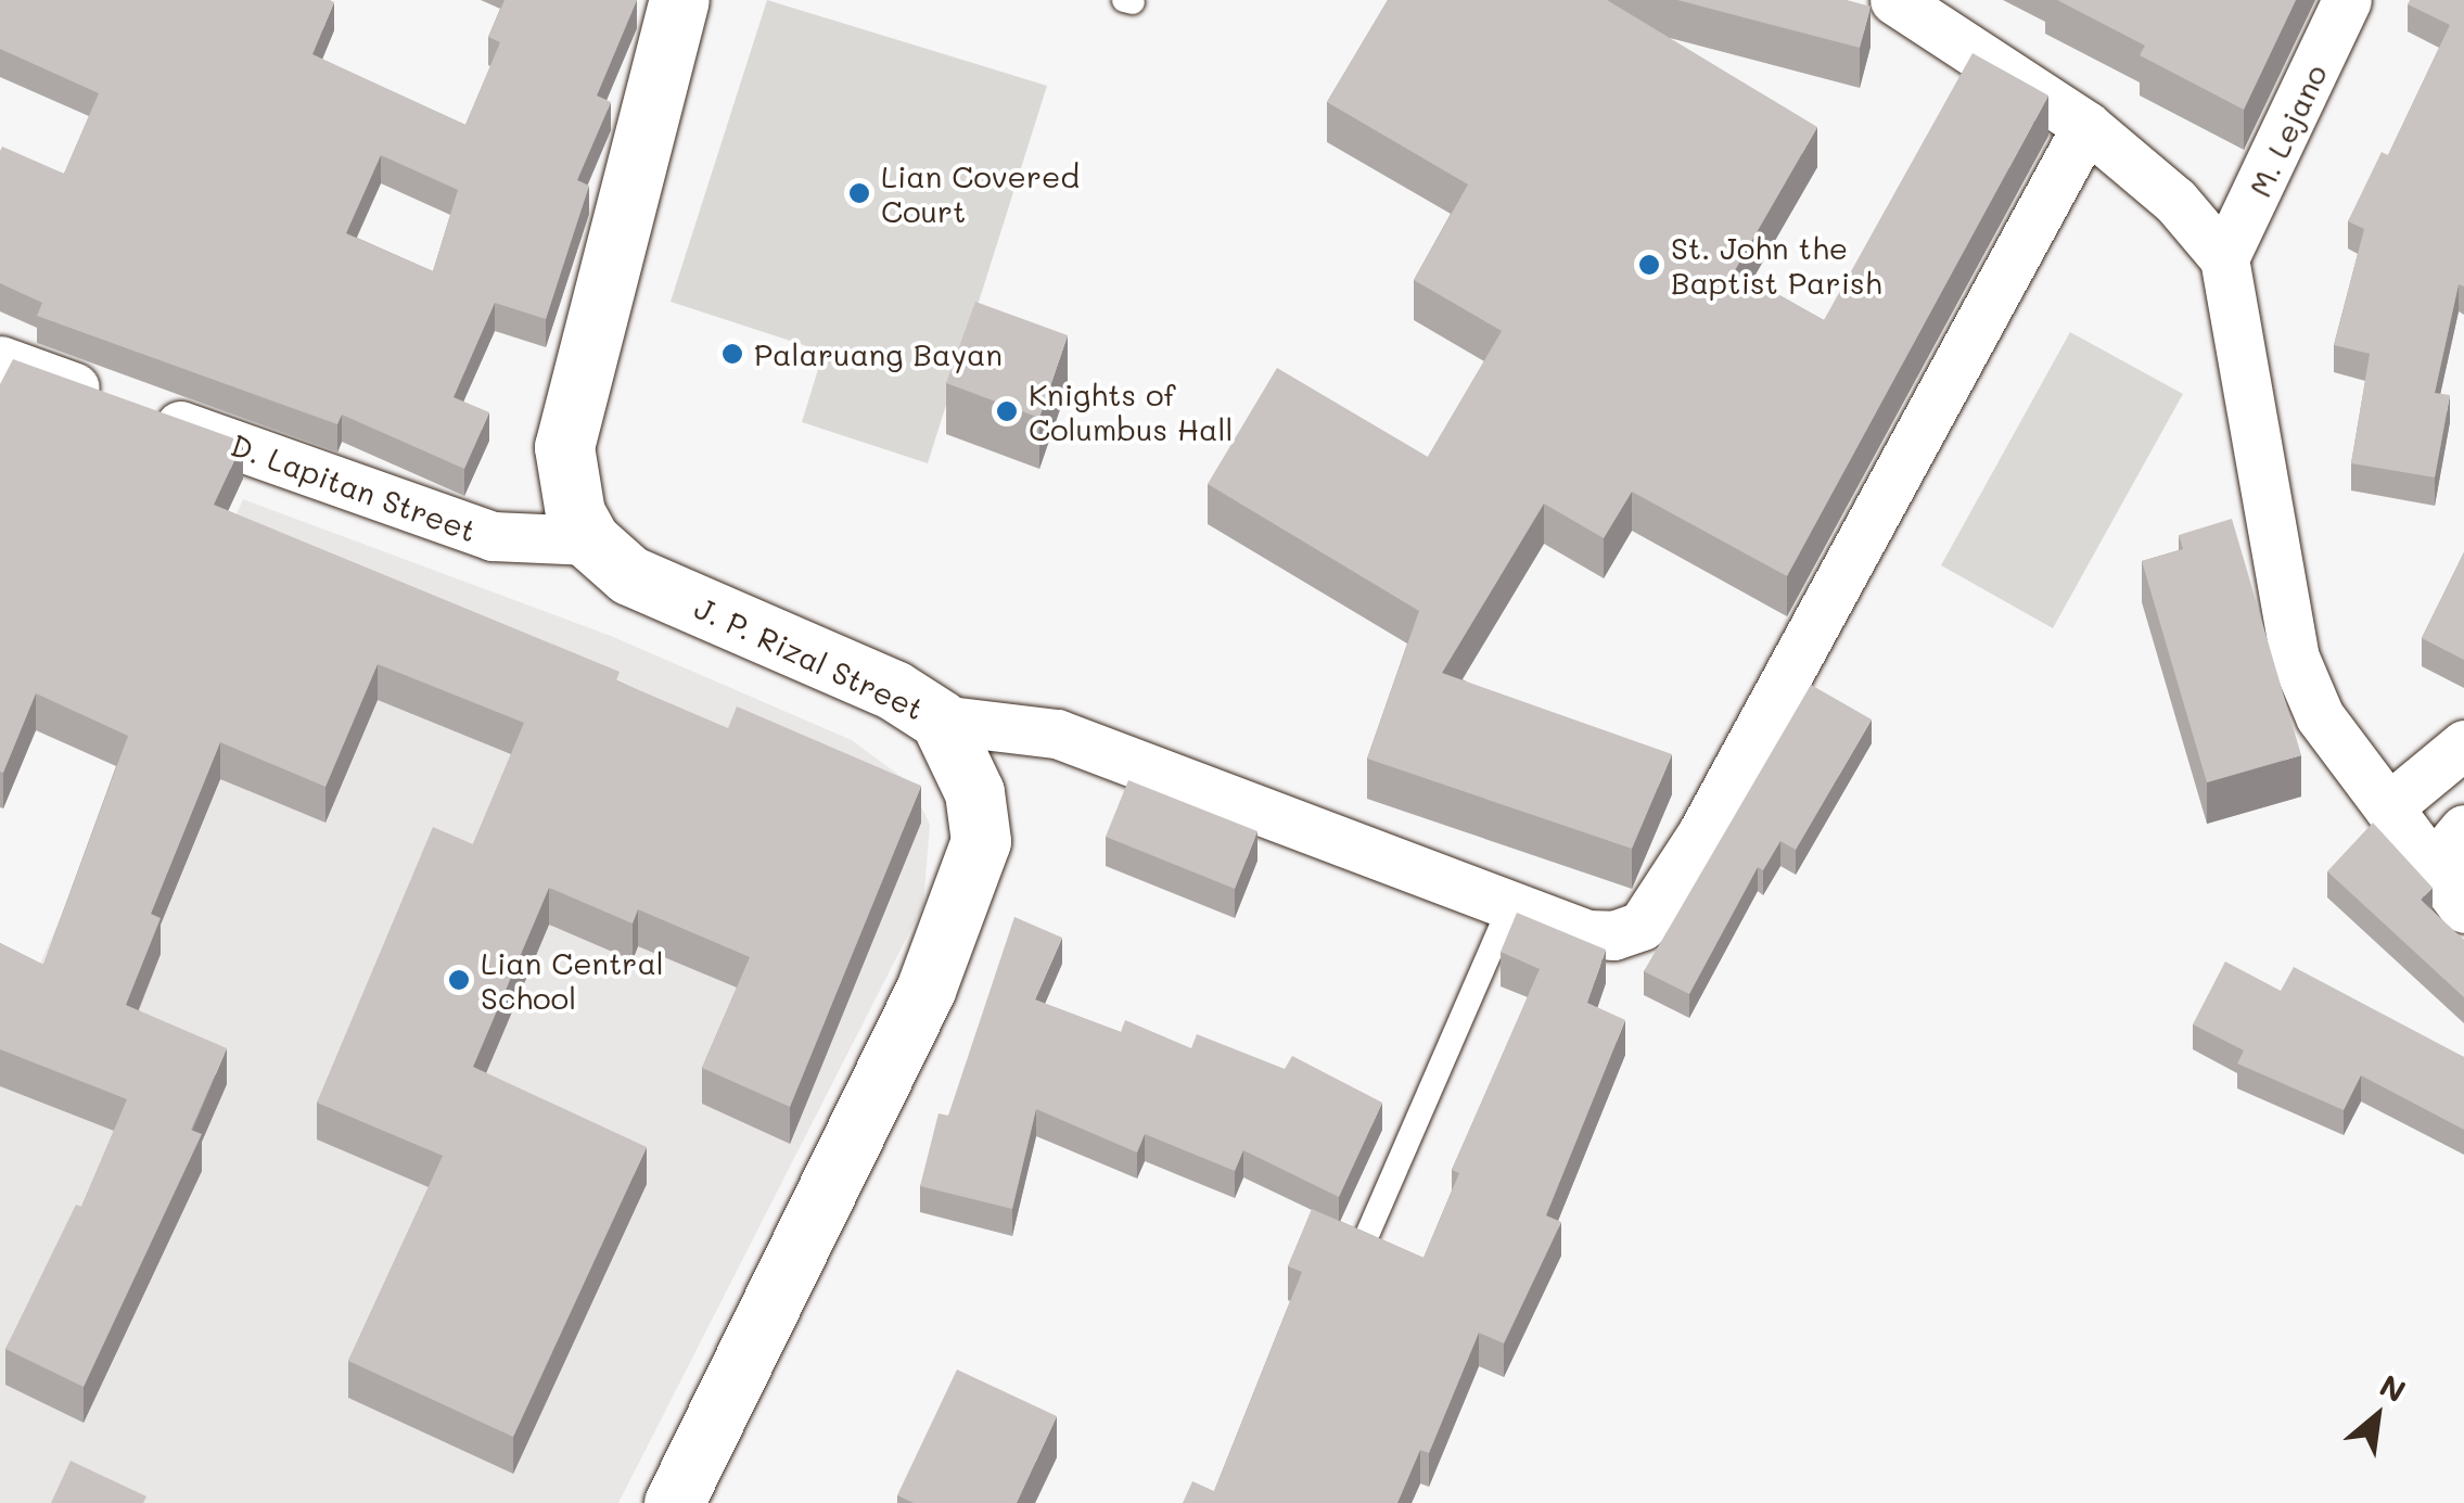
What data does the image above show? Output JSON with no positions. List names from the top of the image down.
{
  "streets": {
    "main road": ["J. P. Rizal Street"],
    "street": ["M. Lejano", "D. Lapitan Street"]
  },
  "crossings": [
    ["D. Lapitan Street", "J. P. Rizal Street"]
  ],
  "places": [
    "Lian Covered Court",
    "St. John the Baptist Parish",
    "Palaruang Bayan",
    "Knights of Columbus Hall",
    "Lian Central School"
  ],
  "north": "top right"
}
